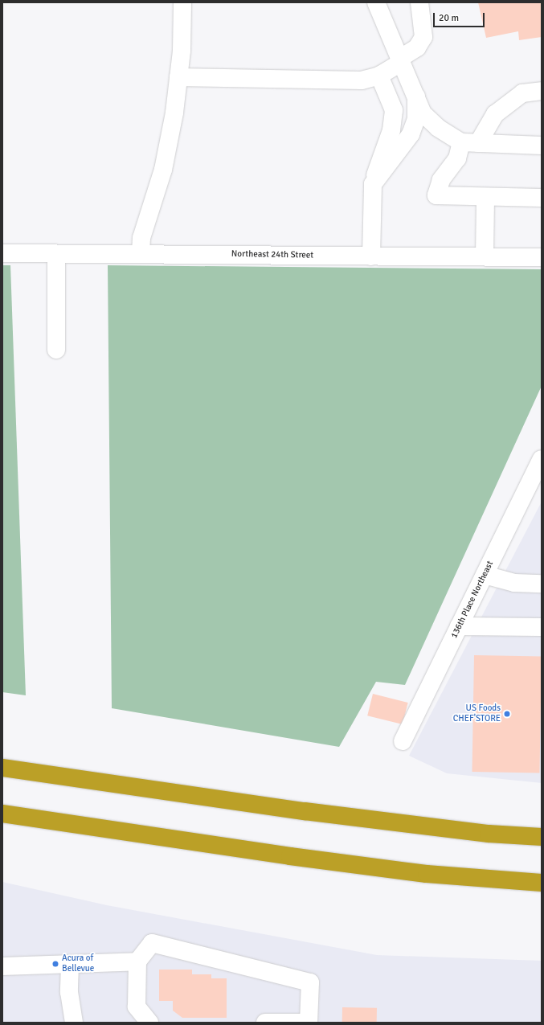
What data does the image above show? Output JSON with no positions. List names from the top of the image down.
{
  "streets": {
    "street": ["Northeast 24th Street", "136th Place Northeast"]
  },
  "places": ["US Foods CHEF'STORE", "Acura of Bellevue"],
  "scale_bar": "20 m"
}
